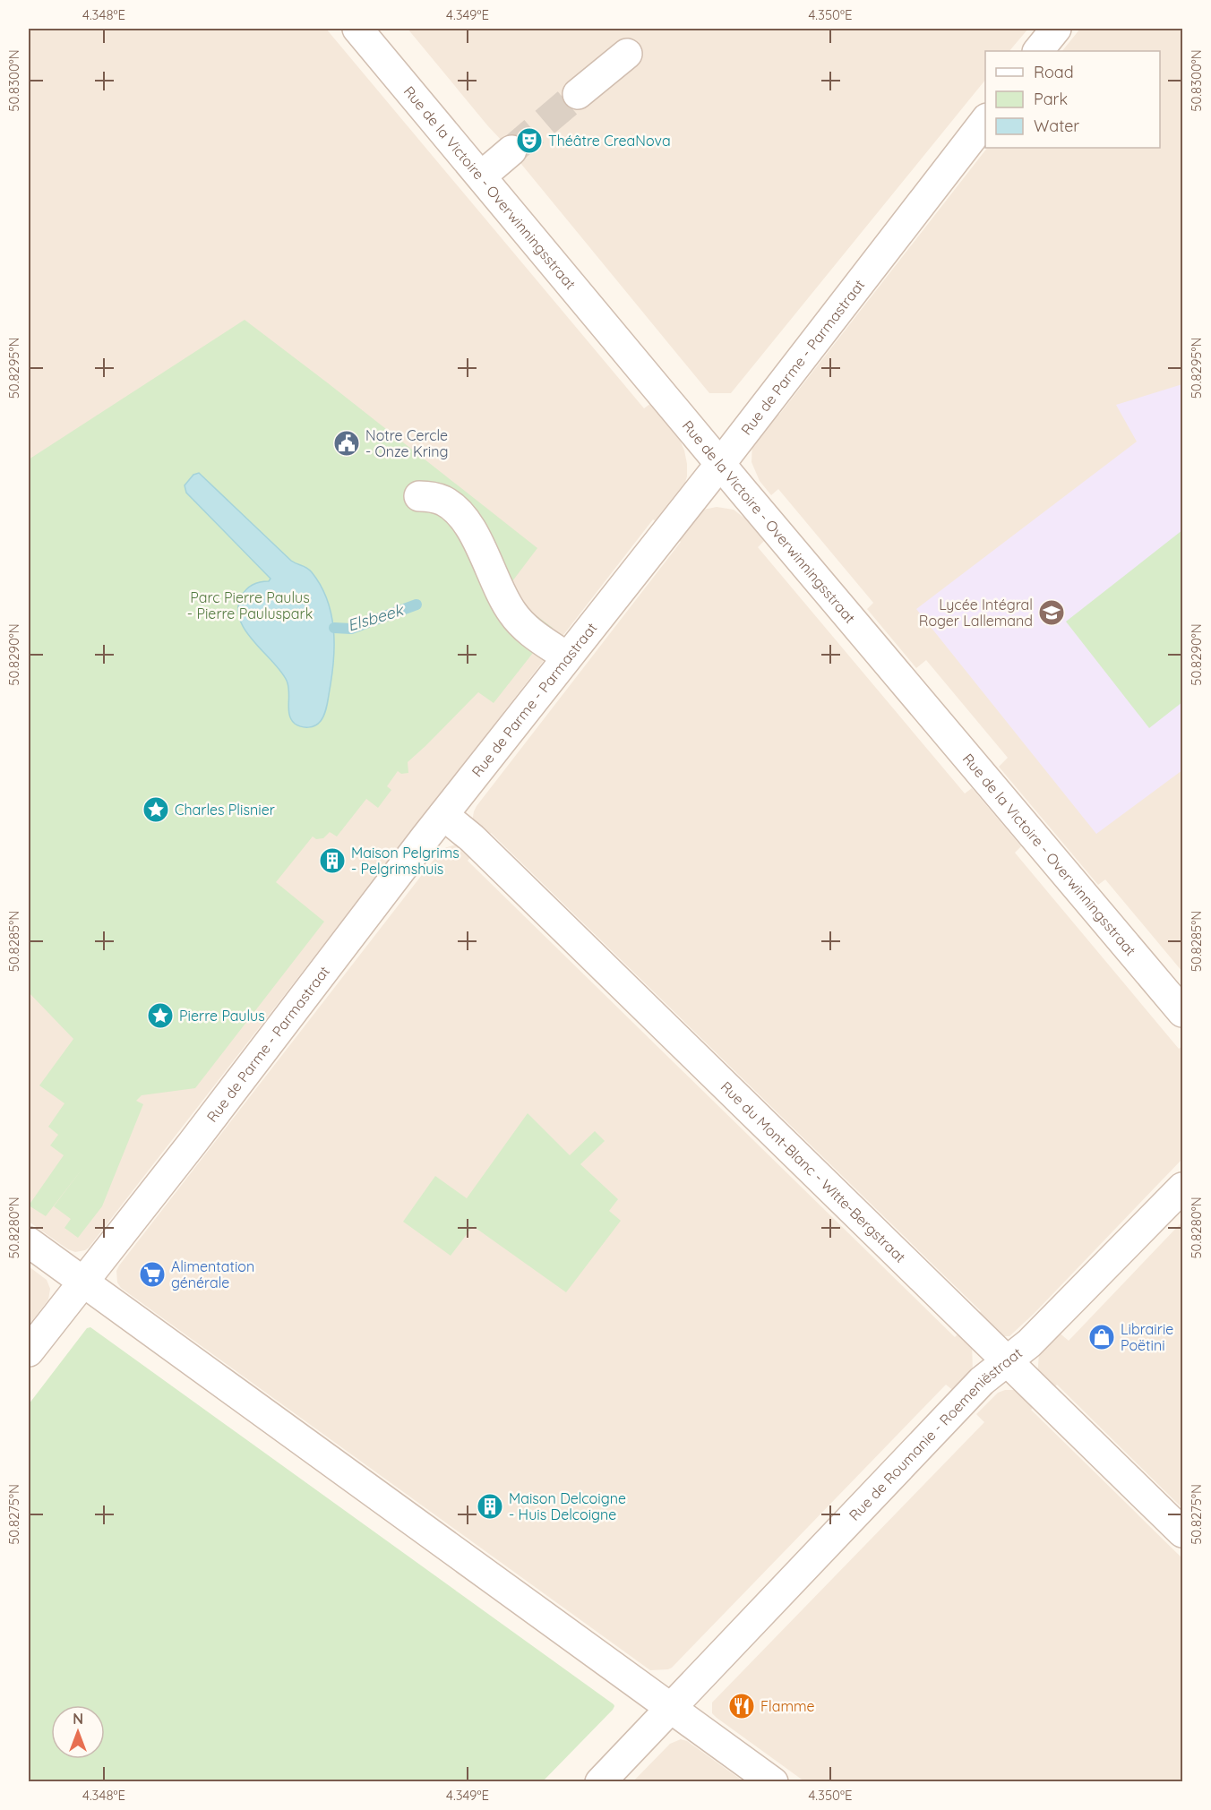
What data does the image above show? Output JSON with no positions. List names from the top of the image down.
{
  "streets": {
    "street": [
      "Rue de la Victoire - Overwinningsstraat",
      "Rue de Parme - Parmastraat",
      "Rue du Mont-Blanc - Witte-Bergstraat",
      "Rue de Roumanie - Roemeniëstraat"
    ]
  },
  "crossings": [
    ["Rue de la Victoire - Overwinningsstraat", "Rue de Parme - Parmastraat"],
    ["Rue de Parme - Parmastraat", "Rue du Mont-Blanc - Witte-Bergstraat"],
    ["Rue du Mont-Blanc - Witte-Bergstraat", "Rue de Roumanie - Roemeniëstraat"]
  ],
  "water": ["Elsbeek"],
  "parks": ["Parc Pierre Paulus - Pierre Pauluspark"],
  "places": {
    "theatre": ["Théâtre CreaNova"],
    "public building": ["Notre Cercle - Onze Kring"],
    "school or university": ["Lycée Intégral Roger Lallemand"],
    "place": ["Charles Plisnier", "Pierre Paulus"],
    "building": ["Maison Pelgrims - Pelgrimshuis", "Maison Delcoigne - Huis Delcoigne"],
    "supermarket": ["Alimentation générale"],
    "shop": ["Librairie Poëtini"],
    "restaurant": ["Flamme"]
  },
  "legend": ["Road", "Park", "Water"],
  "north": "top",
  "coordinates": [
    "4.348°E",
    "4.349°E",
    "4.350°E",
    "50.8300°N",
    "50.8295°N",
    "50.8290°N",
    "50.8285°N",
    "50.8280°N",
    "50.8275°N"
  ]
}
